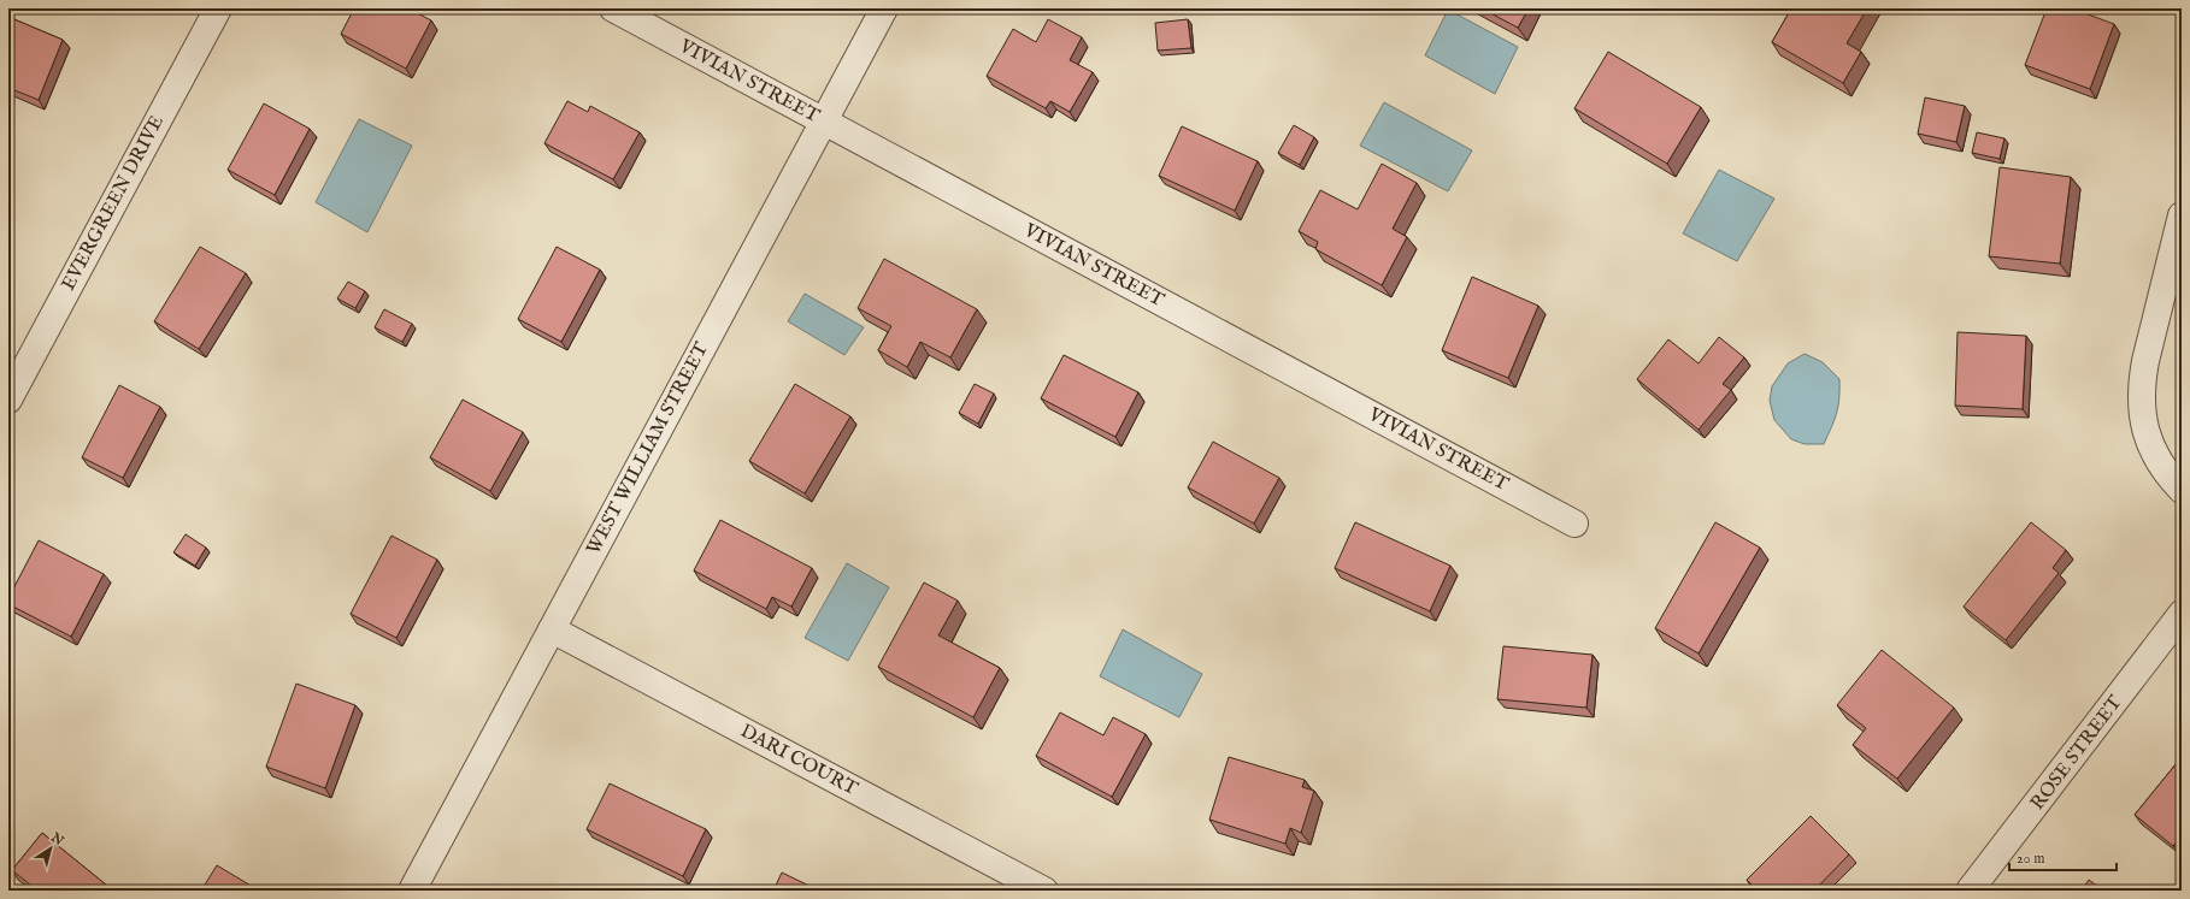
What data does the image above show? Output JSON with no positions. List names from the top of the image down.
{
  "streets": {
    "street": [
      "VIVIAN STREET",
      "EVERGREEN DRIVE",
      "WEST WILLIAM STREET",
      "ROSE STREET",
      "DARI COURT"
    ]
  },
  "crossings": [
    ["VIVIAN STREET", "WEST WILLIAM STREET"],
    ["WEST WILLIAM STREET", "DARI COURT"]
  ],
  "scale_bar": "20 m",
  "north": "top right"
}
